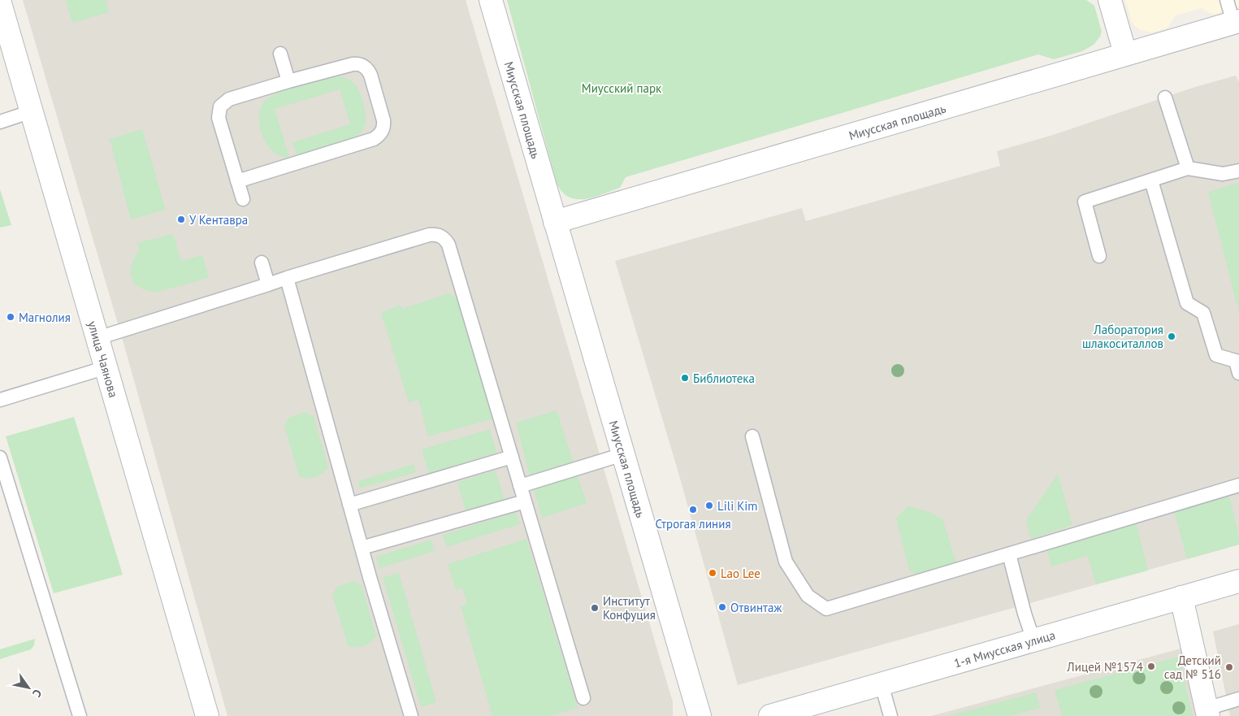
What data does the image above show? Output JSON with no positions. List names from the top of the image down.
{
  "streets": {
    "street": ["Миусская площадь", "улица Чаянова", "1-я Миусская улица"]
  },
  "parks": ["Миусский парк"],
  "places": [
    "У Кентавра",
    "Магнолия",
    "Лаборатория шлакоситаллов",
    "Библиотека",
    "Lili Kim",
    "Строгая линия",
    "Lao Lee",
    "Отвинтаж",
    "Институт Конфуция",
    "Лицей №1574",
    "Детский сад № 516"
  ],
  "north": "bottom right"
}
